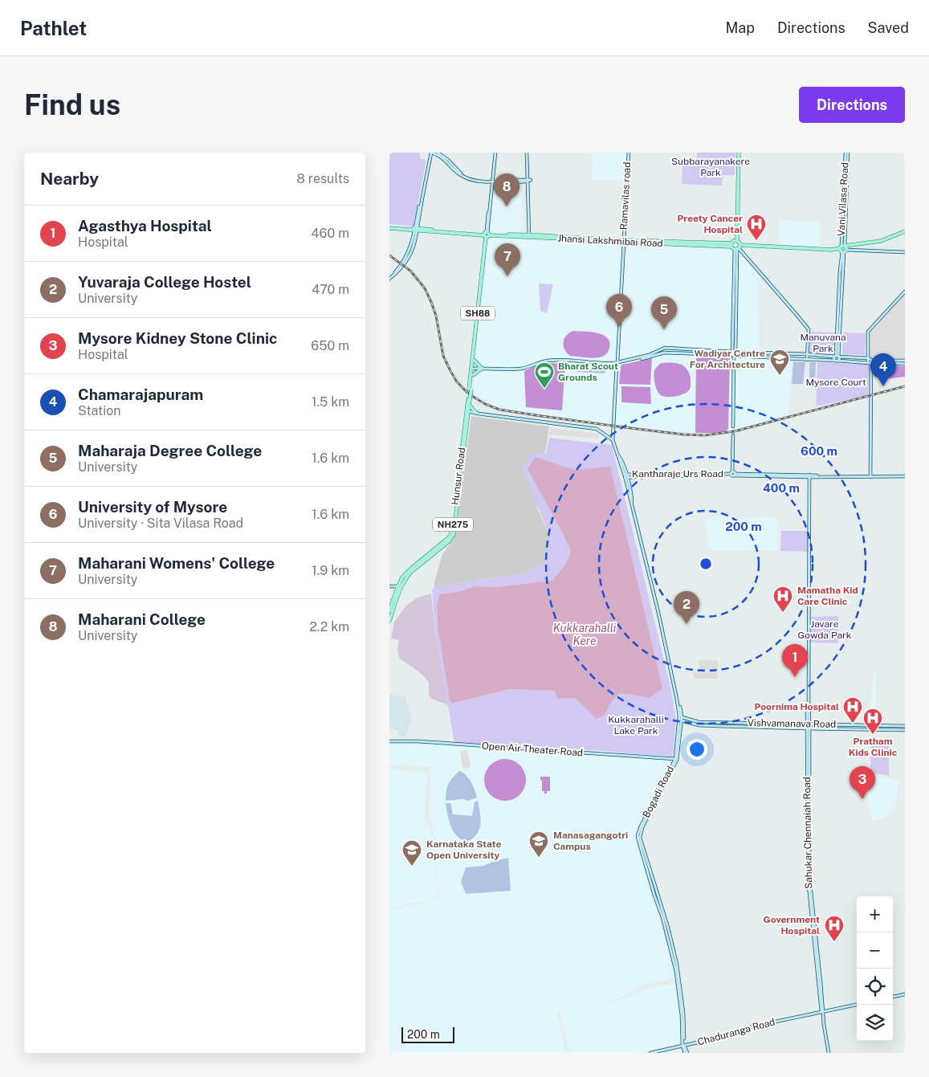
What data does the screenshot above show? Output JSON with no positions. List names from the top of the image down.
{
  "streets": {
    "main road": [
      "Jhansi Lakshmibai Road",
      "SH88",
      "Hunsur Road",
      "NH275"
    ],
    "street": [
      "Ramavilas road",
      "Vani Vilasa Road",
      "Kantharaje Urs Road",
      "Vishvamanava Road",
      "Open Air Theater Road",
      "Bogadi Road",
      "Sahukar Chennaiah Road",
      "Chaduranga Road"
    ]
  },
  "crossings": [
    ["Ramavilas road", "Jhansi Lakshmibai Road"],
    ["Ramavilas road", "Bogadi Road"],
    ["Vani Vilasa Road", "Jhansi Lakshmibai Road"],
    ["Jhansi Lakshmibai Road", "SH88"],
    ["Jhansi Lakshmibai Road", "Hunsur Road"],
    ["SH88", "Hunsur Road"],
    ["Kantharaje Urs Road", "Bogadi Road"],
    ["Kantharaje Urs Road", "Sahukar Chennaiah Road"],
    ["Vishvamanava Road", "Bogadi Road"],
    ["Vishvamanava Road", "Sahukar Chennaiah Road"],
    ["Open Air Theater Road", "Bogadi Road"],
    ["Bogadi Road", "Chaduranga Road"],
    ["Sahukar Chennaiah Road", "Chaduranga Road"]
  ],
  "water": ["Kukkarahalli Kere"],
  "parks": [
    "Subbarayanakere Park",
    "Manuvana Park",
    "Mysore Court",
    "Javare Gowda Park",
    "Kukkarahalli Lake Park"
  ],
  "places": {
    "hospital": [
      "Preety Cancer Hospital",
      "Mamatha Kid Care Clinic",
      "Poornima Hospital",
      "Pratham Kids Clinic",
      "Government Hospital"
    ],
    "school or university": ["Wadiyar Centre For Architecture", "Manasagangotri Campus", "Karnataka State Open University"],
    "sports": ["Bharat Scout Grounds"]
  },
  "scale_bar": "200 m",
  "page": {
    "header": "Pathlet",
    "nav": ["Map", "Directions", "Saved"],
    "buttons": "Directions",
    "title": "Find us",
    "heading": ["Nearby", "8 results"],
    "pins": [
      "8",
      "7",
      "6",
      "5",
      "4",
      "2",
      "1",
      "3"
    ],
    "list": [
      {
        "mark": "1",
        "name": "Agasthya Hospital",
        "note": "Hospital",
        "value": "460 m"
      },
      {
        "mark": "2",
        "name": "Yuvaraja College Hostel",
        "note": "University",
        "value": "470 m"
      },
      {
        "mark": "3",
        "name": "Mysore Kidney Stone Clinic",
        "note": "Hospital",
        "value": "650 m"
      },
      {
        "mark": "4",
        "name": "Chamarajapuram",
        "note": "Station",
        "value": "1.5 km"
      },
      {
        "mark": "5",
        "name": "Maharaja Degree College",
        "note": "University",
        "value": "1.6 km"
      },
      {
        "mark": "6",
        "name": "University of Mysore",
        "note": "University · Sita Vilasa Road",
        "value": "1.6 km"
      },
      {
        "mark": "7",
        "name": "Maharani Womens' College",
        "note": "University",
        "value": "1.9 km"
      },
      {
        "mark": "8",
        "name": "Maharani College",
        "note": "University",
        "value": "2.2 km"
      }
    ],
    "map_buttons": ["+", "−"],
    "scale": "200 m"
  },
  "rings": ["600 m", "400 m", "200 m"]
}
